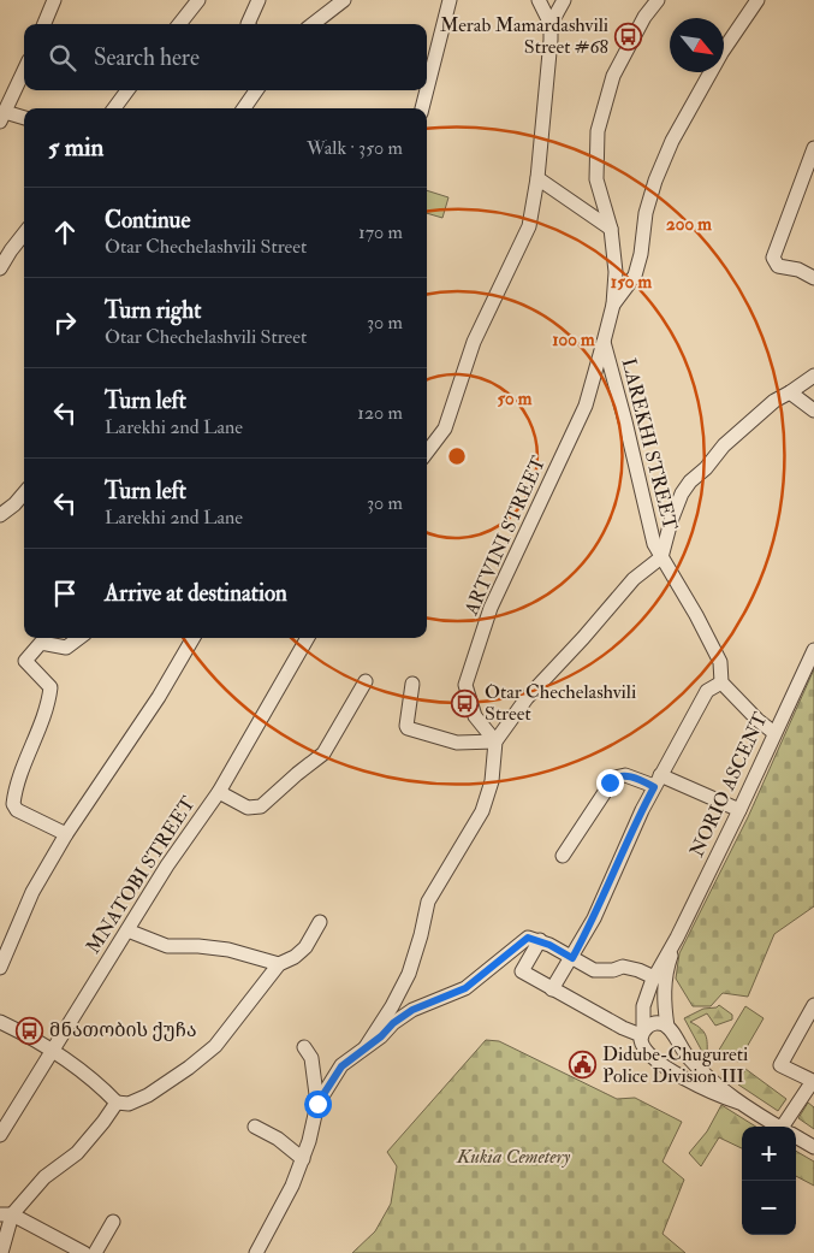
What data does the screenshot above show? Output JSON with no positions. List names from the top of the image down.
{
  "streets": {
    "street": [
      "LAREKHI STREET",
      "ARTVINI STREET",
      "NORIO ASCENT",
      "MNATOBI STREET"
    ]
  },
  "crossings": [
    ["LAREKHI STREET", "ARTVINI STREET"]
  ],
  "parks": ["Kukia Cemetery"],
  "places": {
    "bus stop": ["Merab Mamardashvili Street #68", "Otar Chechelashvili Street", "მნათობის ქუჩა"],
    "public building": ["Didube-Chugureti Police Division III"]
  },
  "north": "bottom right",
  "page": {
    "search": "Search here",
    "heading": ["5 min", "Walk · 350 m"],
    "list": [
      ["Continue", "Otar Chechelashvili Street", "170 m"],
      ["Turn right", "Otar Chechelashvili Street", "30 m"],
      ["Turn left", "Larekhi 2nd Lane", "120 m"],
      ["Turn left", "Larekhi 2nd Lane", "30 m"],
      "Arrive at destination"
    ],
    "map_buttons": ["+", "−"]
  },
  "rings": [
    "200 m",
    "150 m",
    "100 m",
    "50 m"
  ]
}
